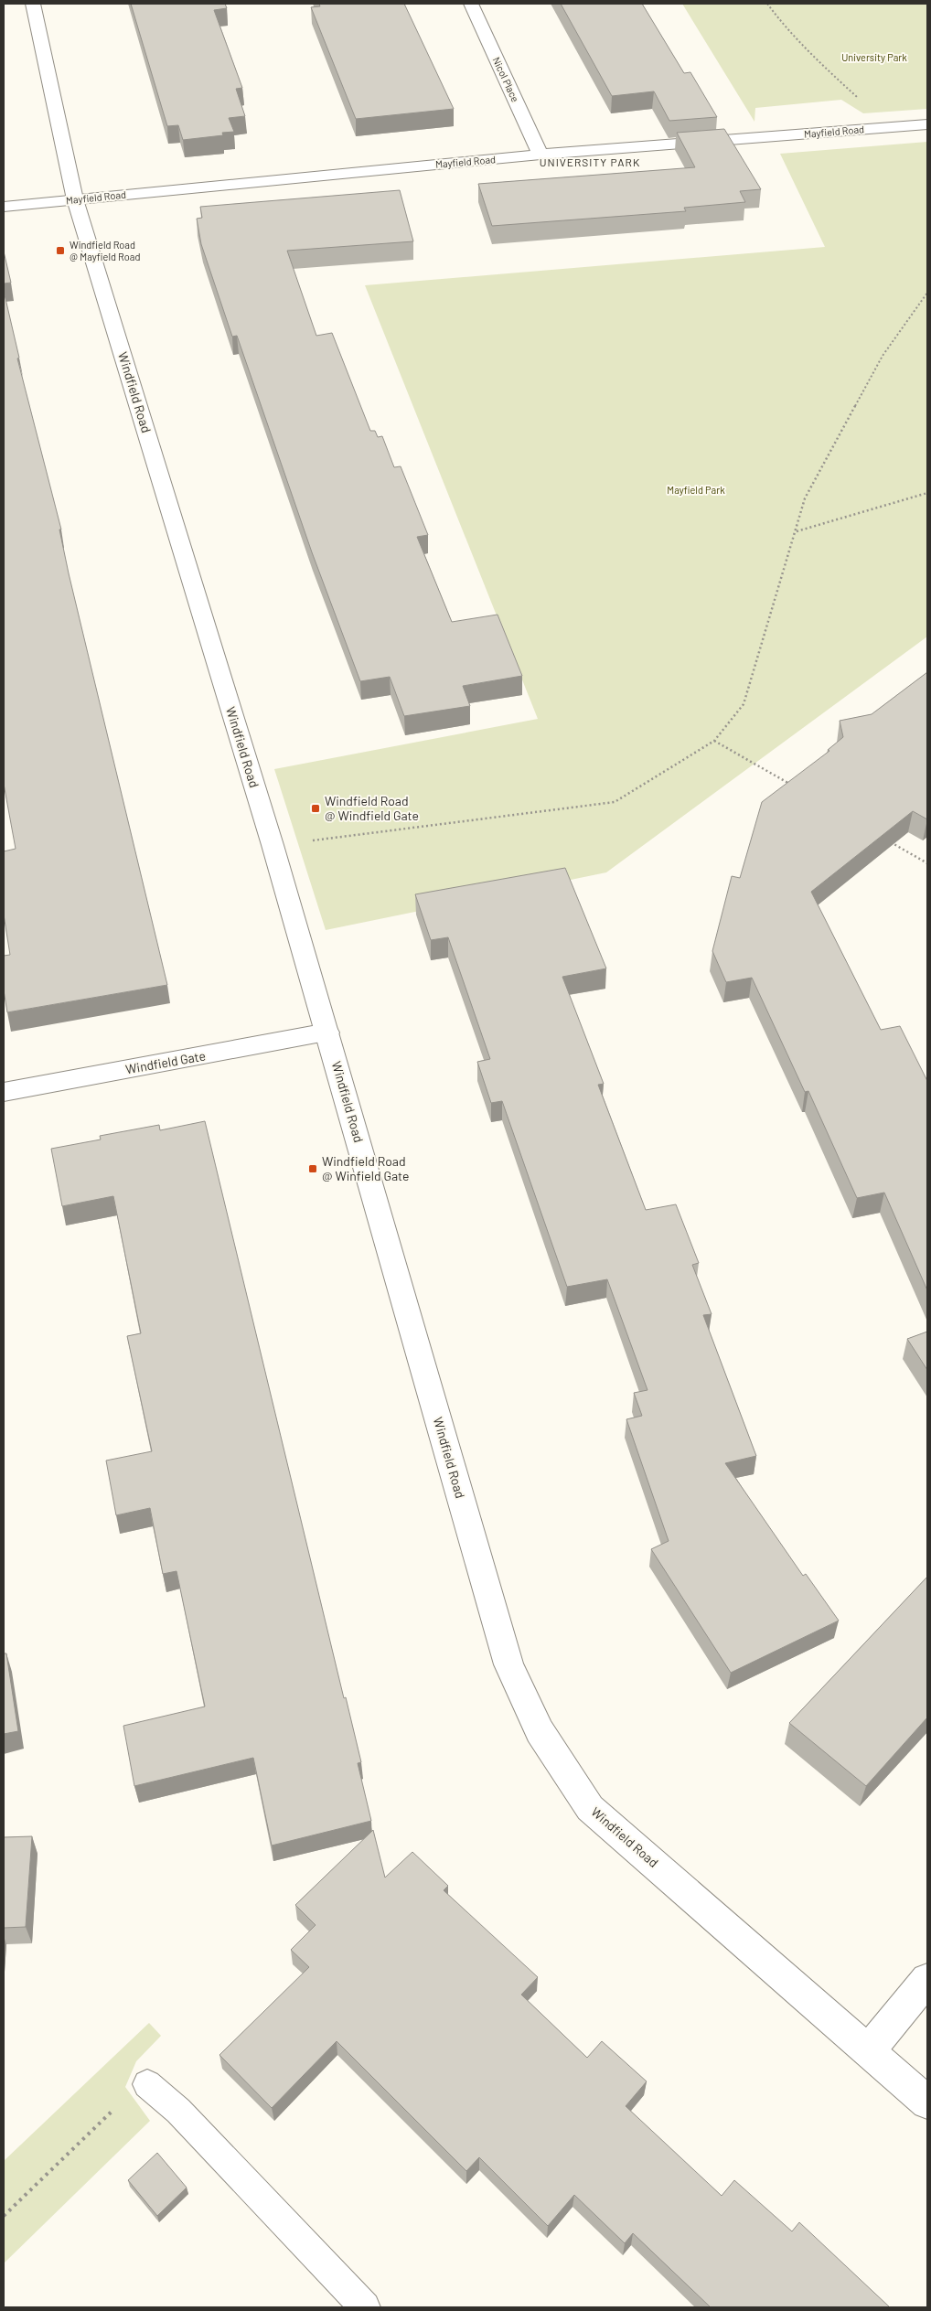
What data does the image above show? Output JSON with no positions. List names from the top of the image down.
{
  "streets": {
    "street": [
      "Nicol Place",
      "Mayfield Road",
      "Windfield Road",
      "Windfield Gate"
    ]
  },
  "crossings": [
    ["Nicol Place", "Mayfield Road"],
    ["Mayfield Road", "Windfield Road"],
    ["Windfield Road", "Windfield Gate"]
  ],
  "districts": ["UNIVERSITY PARK"],
  "parks": ["University Park", "Mayfield Park"],
  "places": {
    "transit": ["Windfield Road @ Mayfield Road", "Windfield Road @ Windfield Gate", "Windfield Road @ Winfield Gate"]
  }
}
